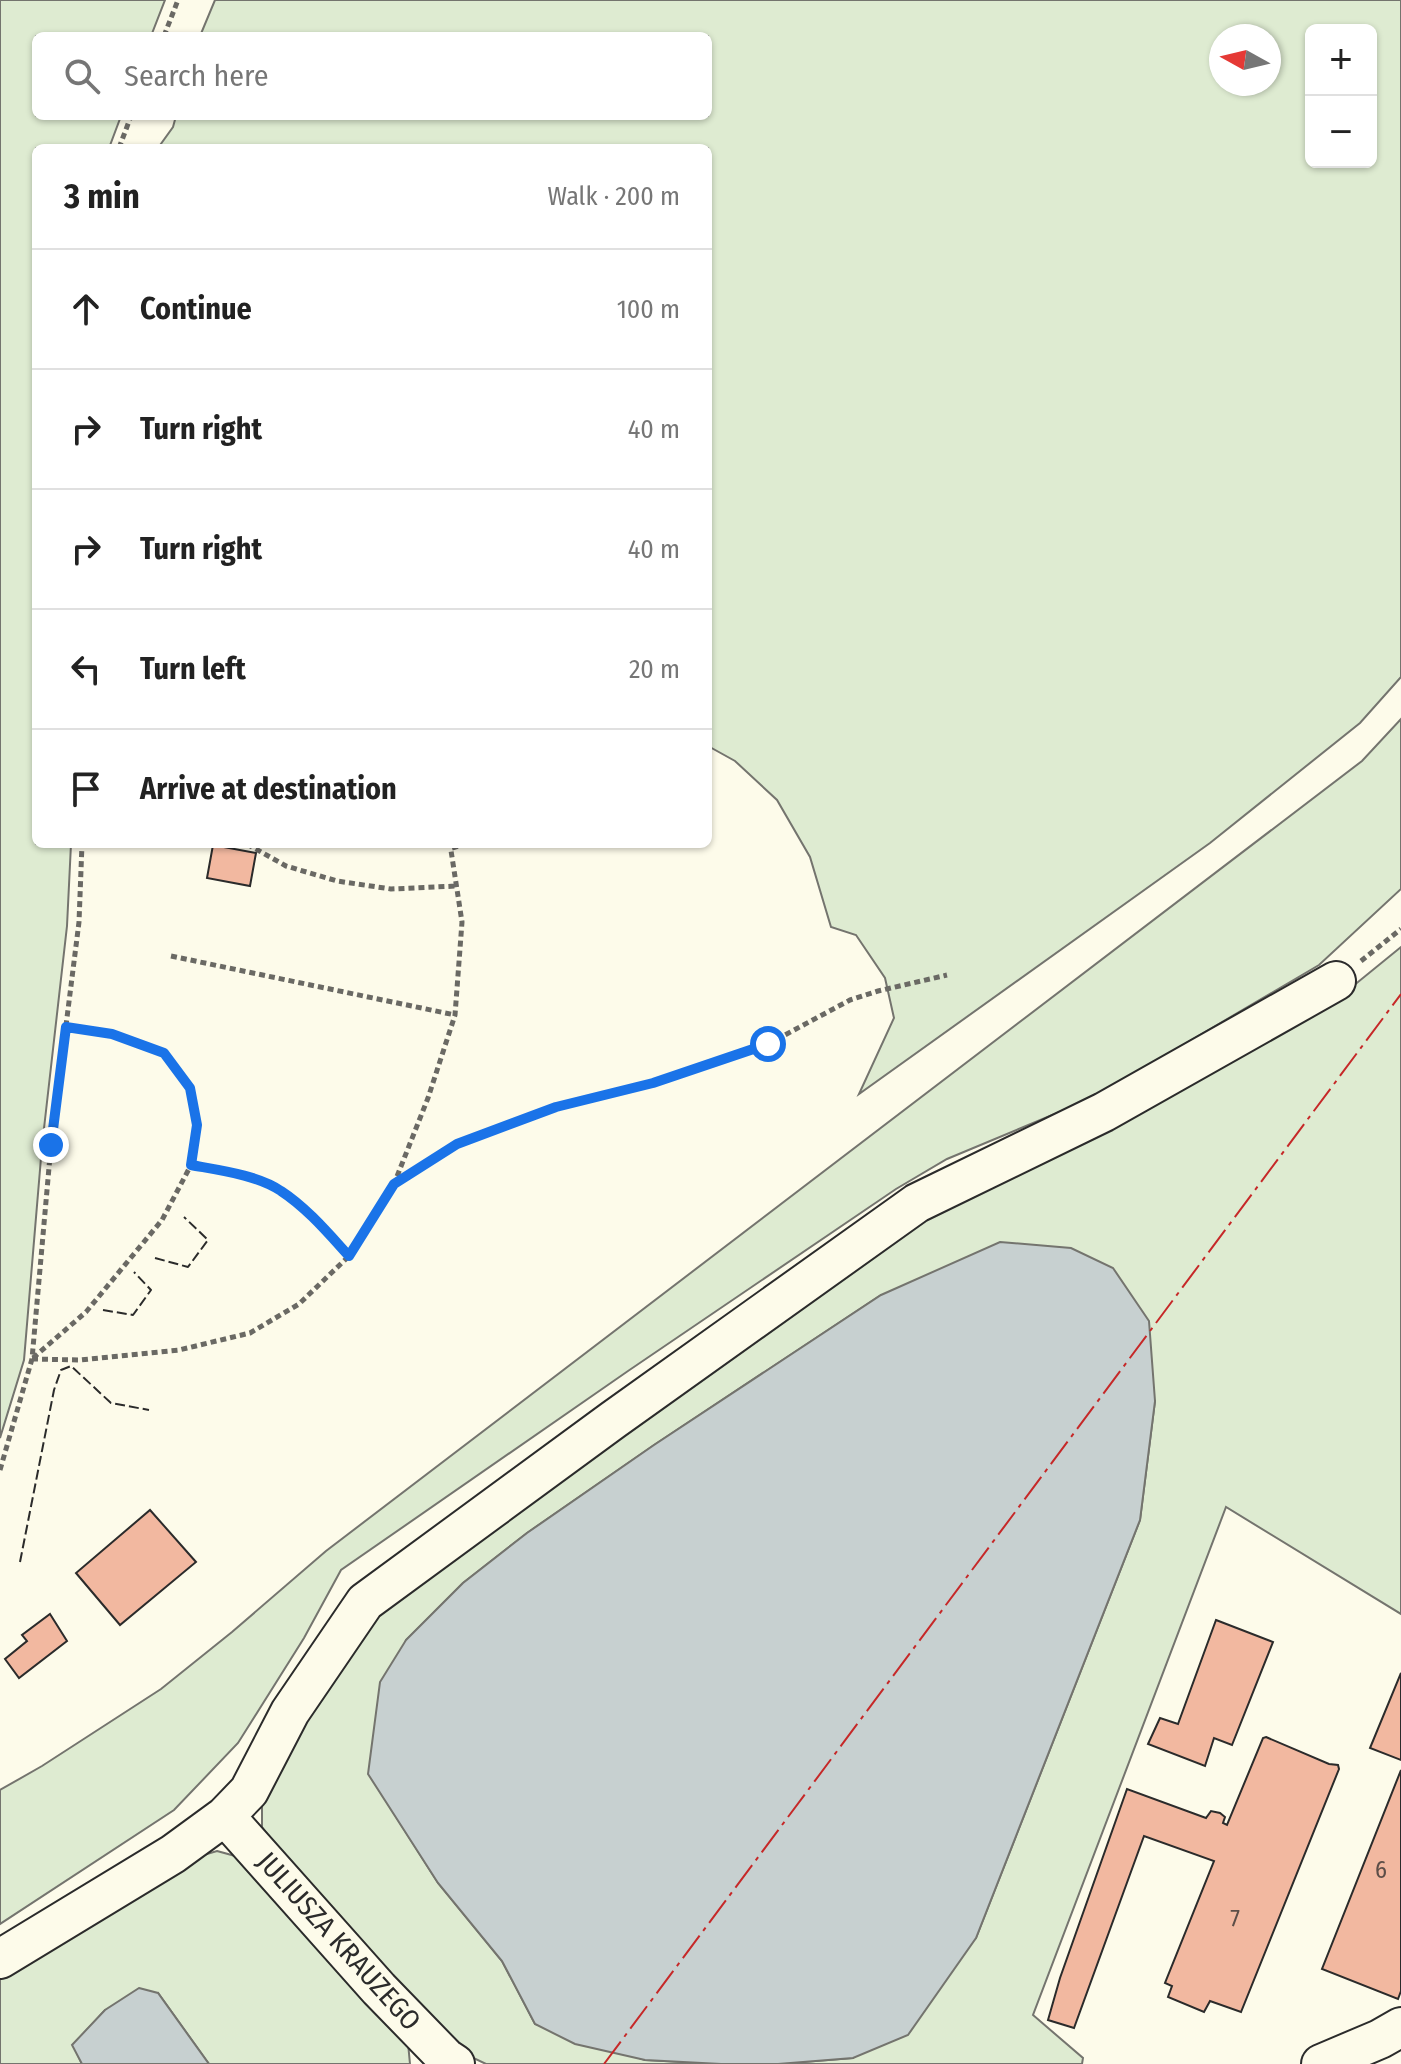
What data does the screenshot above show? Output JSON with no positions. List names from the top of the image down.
{
  "streets": {
    "street": ["JULIUSZA KRAUZEGO"]
  },
  "house_numbers": ["6", "7"],
  "north": "left",
  "page": {
    "map_buttons": ["+", "−"],
    "search": "Search here",
    "heading": ["3 min", "Walk · 200 m"],
    "list": [
      ["Continue", "100 m"],
      ["Turn right", "40 m"],
      ["Turn right", "40 m"],
      ["Turn left", "20 m"],
      "Arrive at destination"
    ]
  }
}
